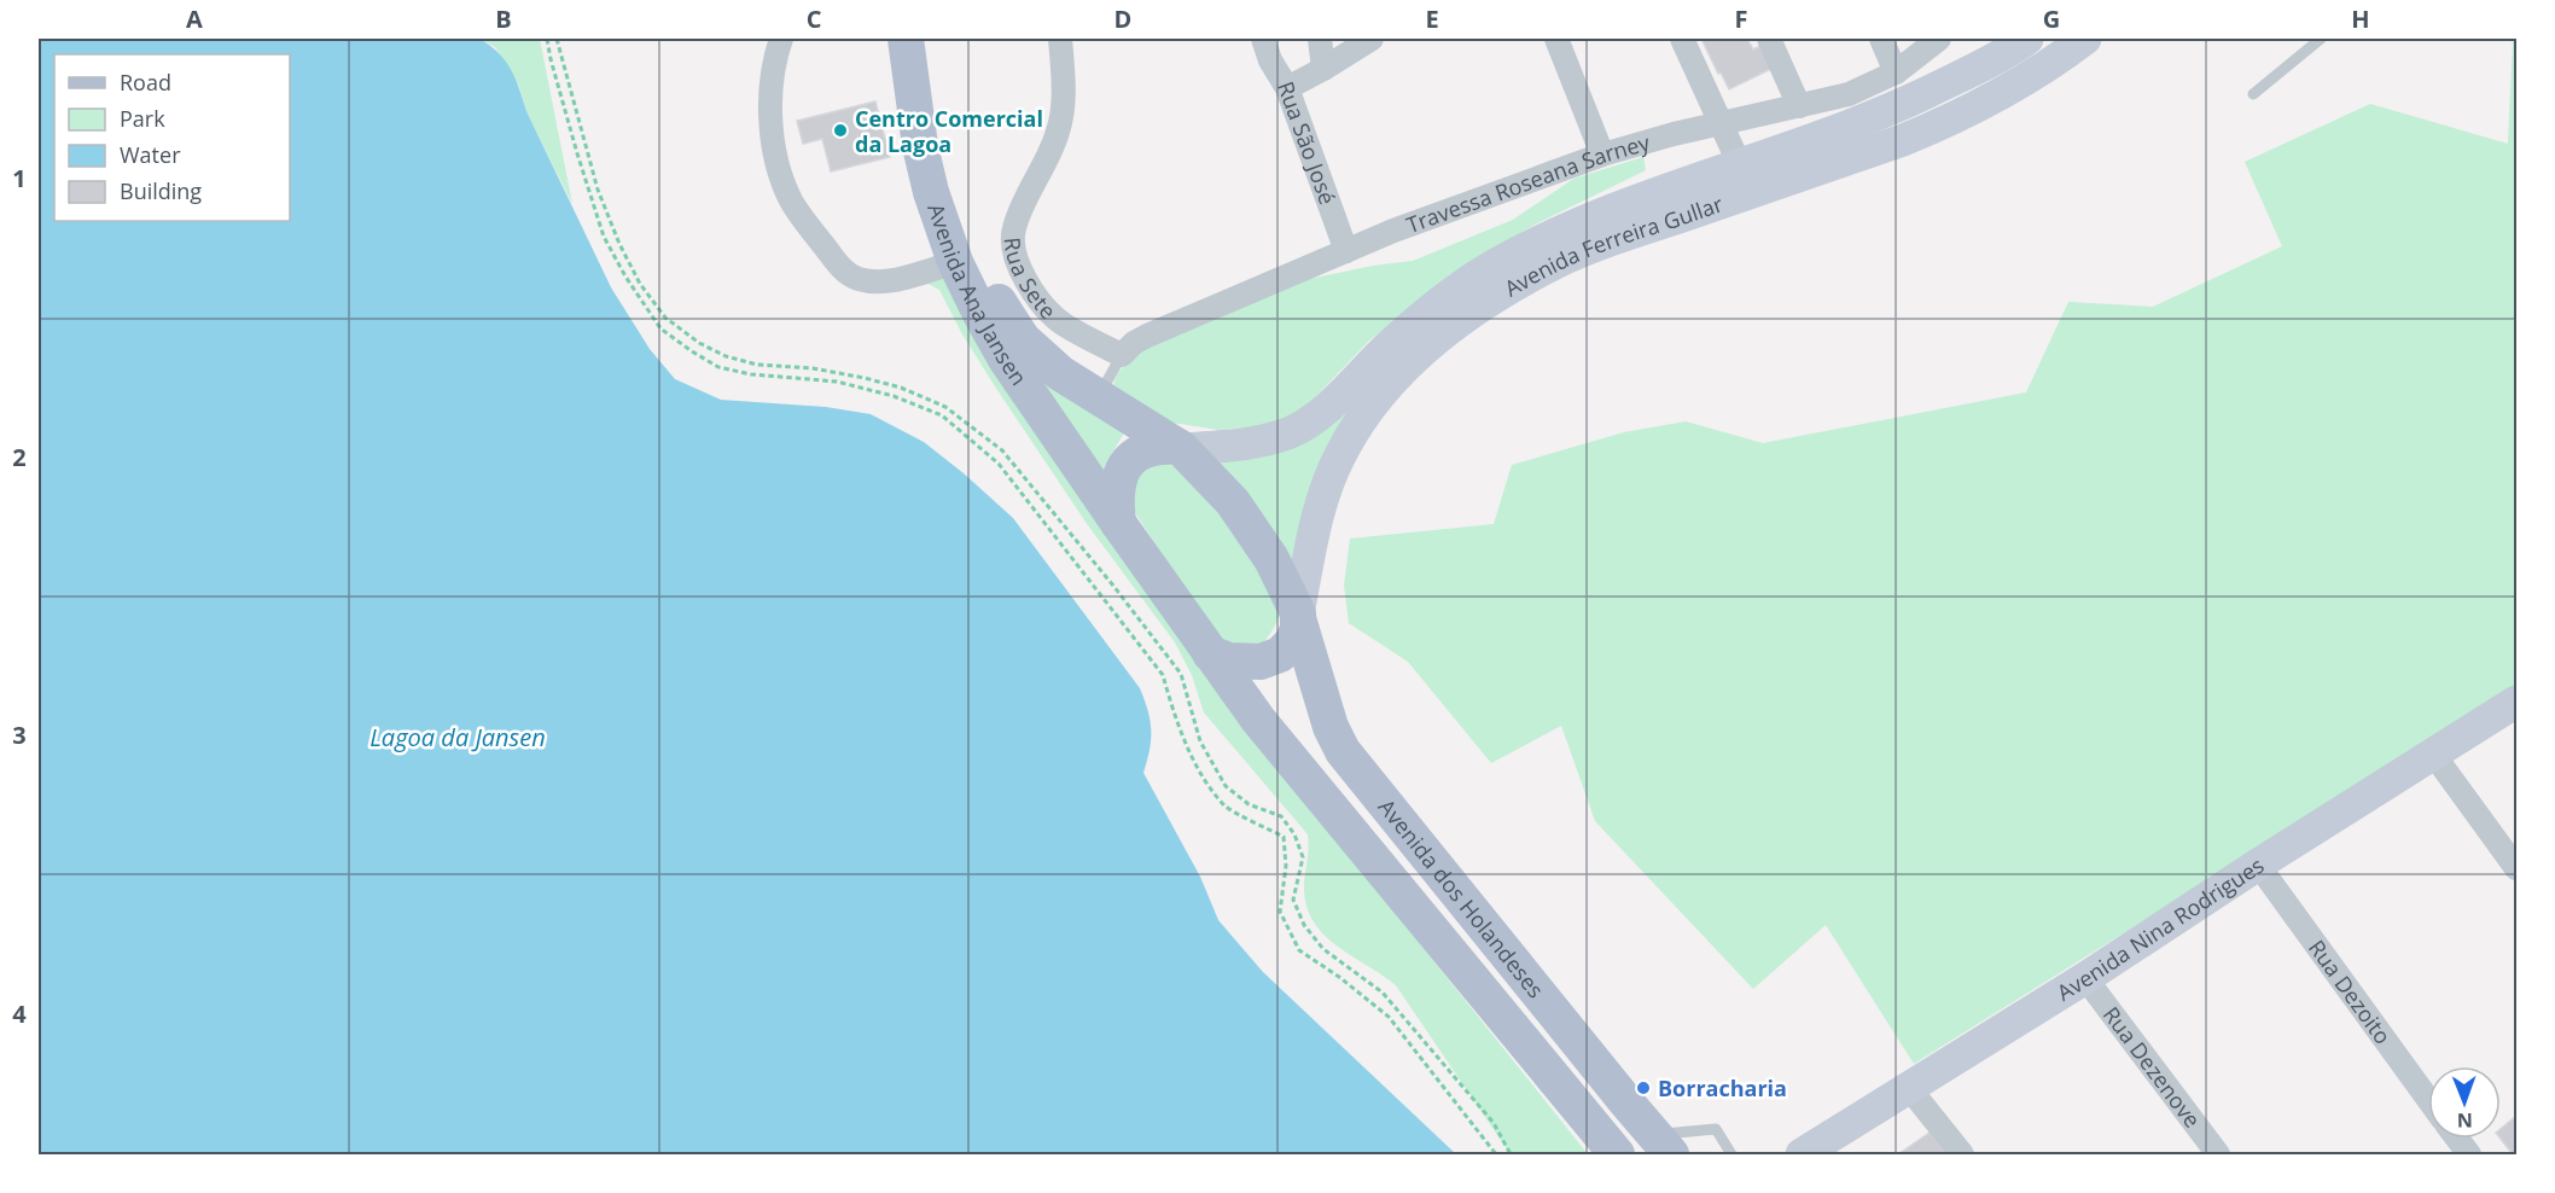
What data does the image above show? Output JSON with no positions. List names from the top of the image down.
{
  "streets": {
    "main road": [
      "Avenida Ferreira Gullar",
      "Avenida Ana Jansen",
      "Avenida dos Holandeses",
      "Avenida Nina Rodrigues"
    ],
    "street": [
      "Rua São José",
      "Travessa Roseana Sarney",
      "Rua Sete",
      "Rua Dezoito",
      "Rua Dezenove"
    ]
  },
  "crossings": [
    ["Rua São José", "Travessa Roseana Sarney"],
    ["Travessa Roseana Sarney", "Rua Sete"],
    ["Avenida Ferreira Gullar", "Avenida Ana Jansen"],
    ["Avenida Ferreira Gullar", "Avenida dos Holandeses"],
    ["Avenida Ana Jansen", "Avenida dos Holandeses"],
    ["Avenida Nina Rodrigues", "Rua Dezoito"],
    ["Avenida Nina Rodrigues", "Rua Dezenove"]
  ],
  "water": ["Lagoa da Jansen"],
  "places": ["Centro Comercial da Lagoa", "Borracharia"],
  "legend": [
    "Road",
    "Park",
    "Water",
    "Building"
  ],
  "north": "bottom",
  "grid": {
    "columns": [
      "A",
      "B",
      "C",
      "D",
      "E",
      "F",
      "G",
      "H"
    ],
    "rows": [
      "1",
      "2",
      "3",
      "4"
    ]
  }
}
